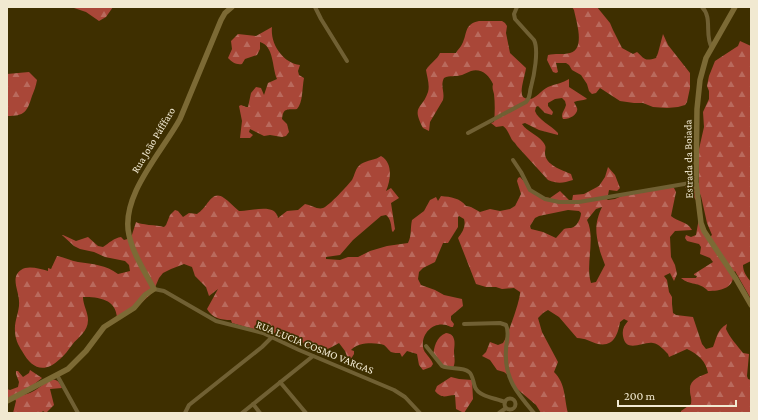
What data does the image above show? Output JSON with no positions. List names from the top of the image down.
{
  "streets": {
    "street": ["Rua João Páfffaro", "Estrada da Boiada", "RUA LUCIA COSMO VARGAS"]
  },
  "crossings": [
    ["Rua João Páfffaro", "RUA LUCIA COSMO VARGAS"]
  ],
  "scale_bar": "200 m"
}
